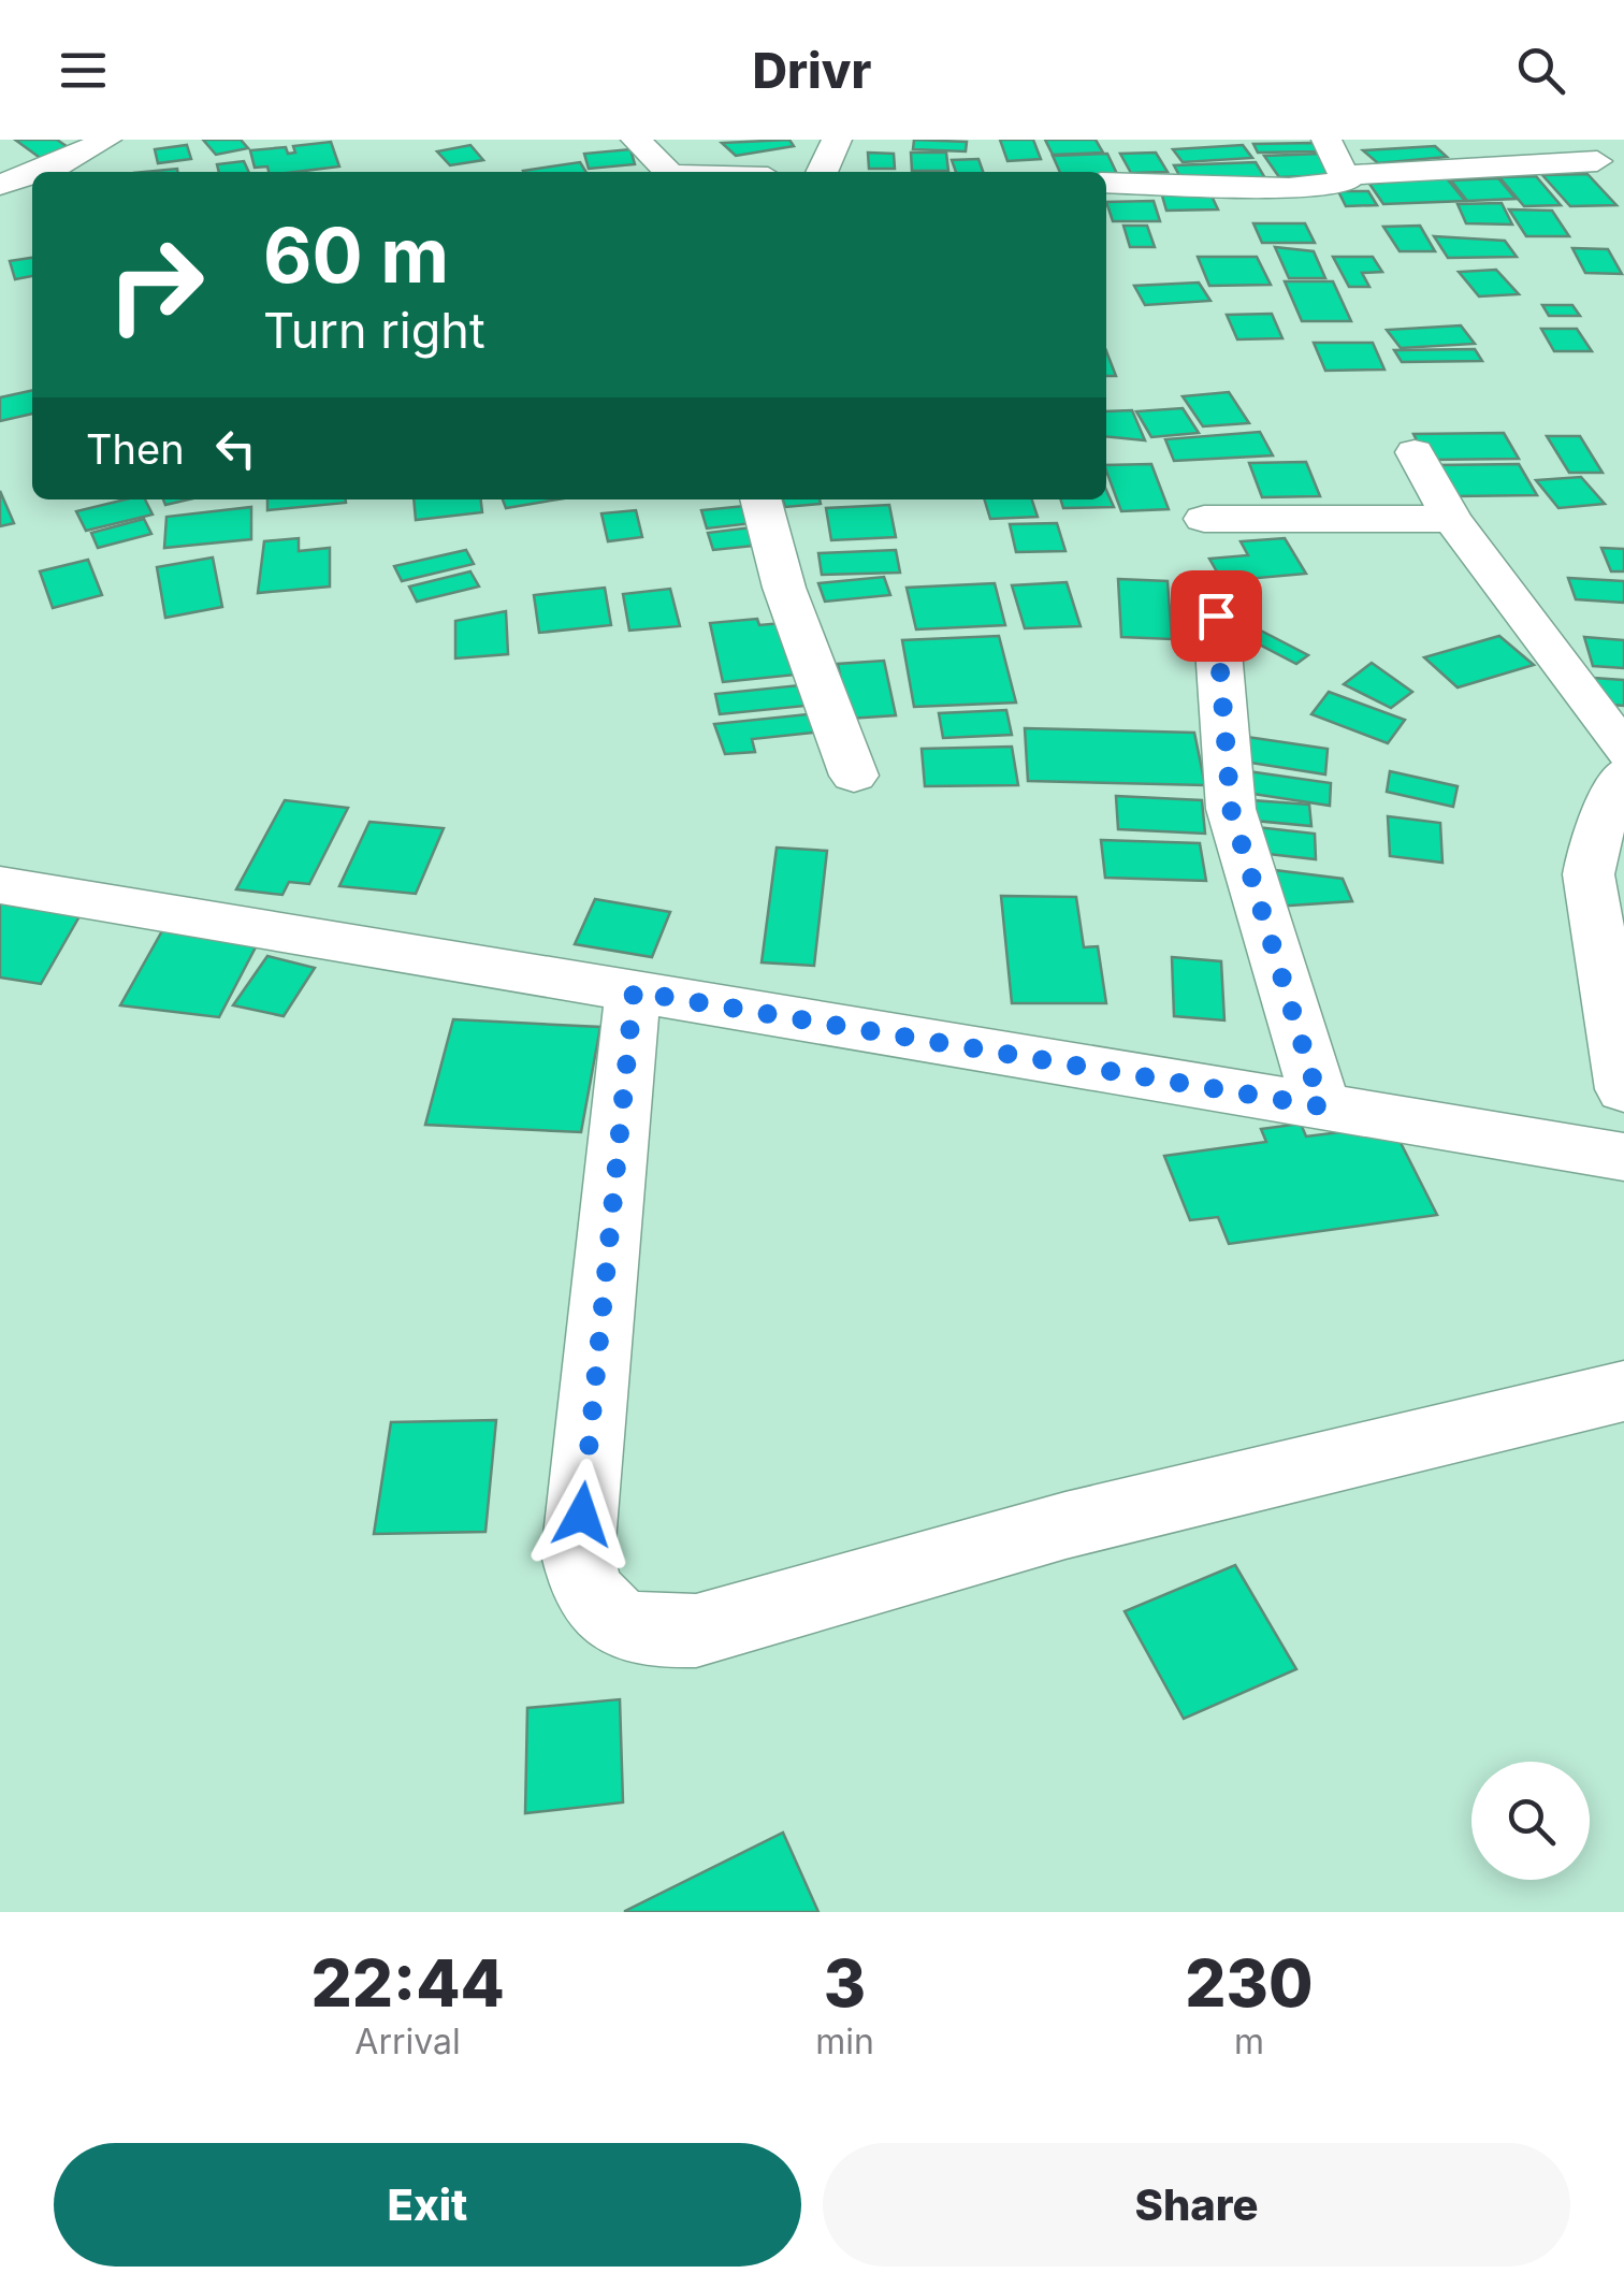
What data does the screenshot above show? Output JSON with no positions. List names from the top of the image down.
{
  "page": {
    "header": "Drivr",
    "turn": ["60 m", "Turn right"],
    "then": "Then",
    "eta": [
      "22:44",
      "Arrival",
      "3",
      "min",
      "230",
      "m"
    ],
    "buttons": ["Exit", "Share"]
  }
}
